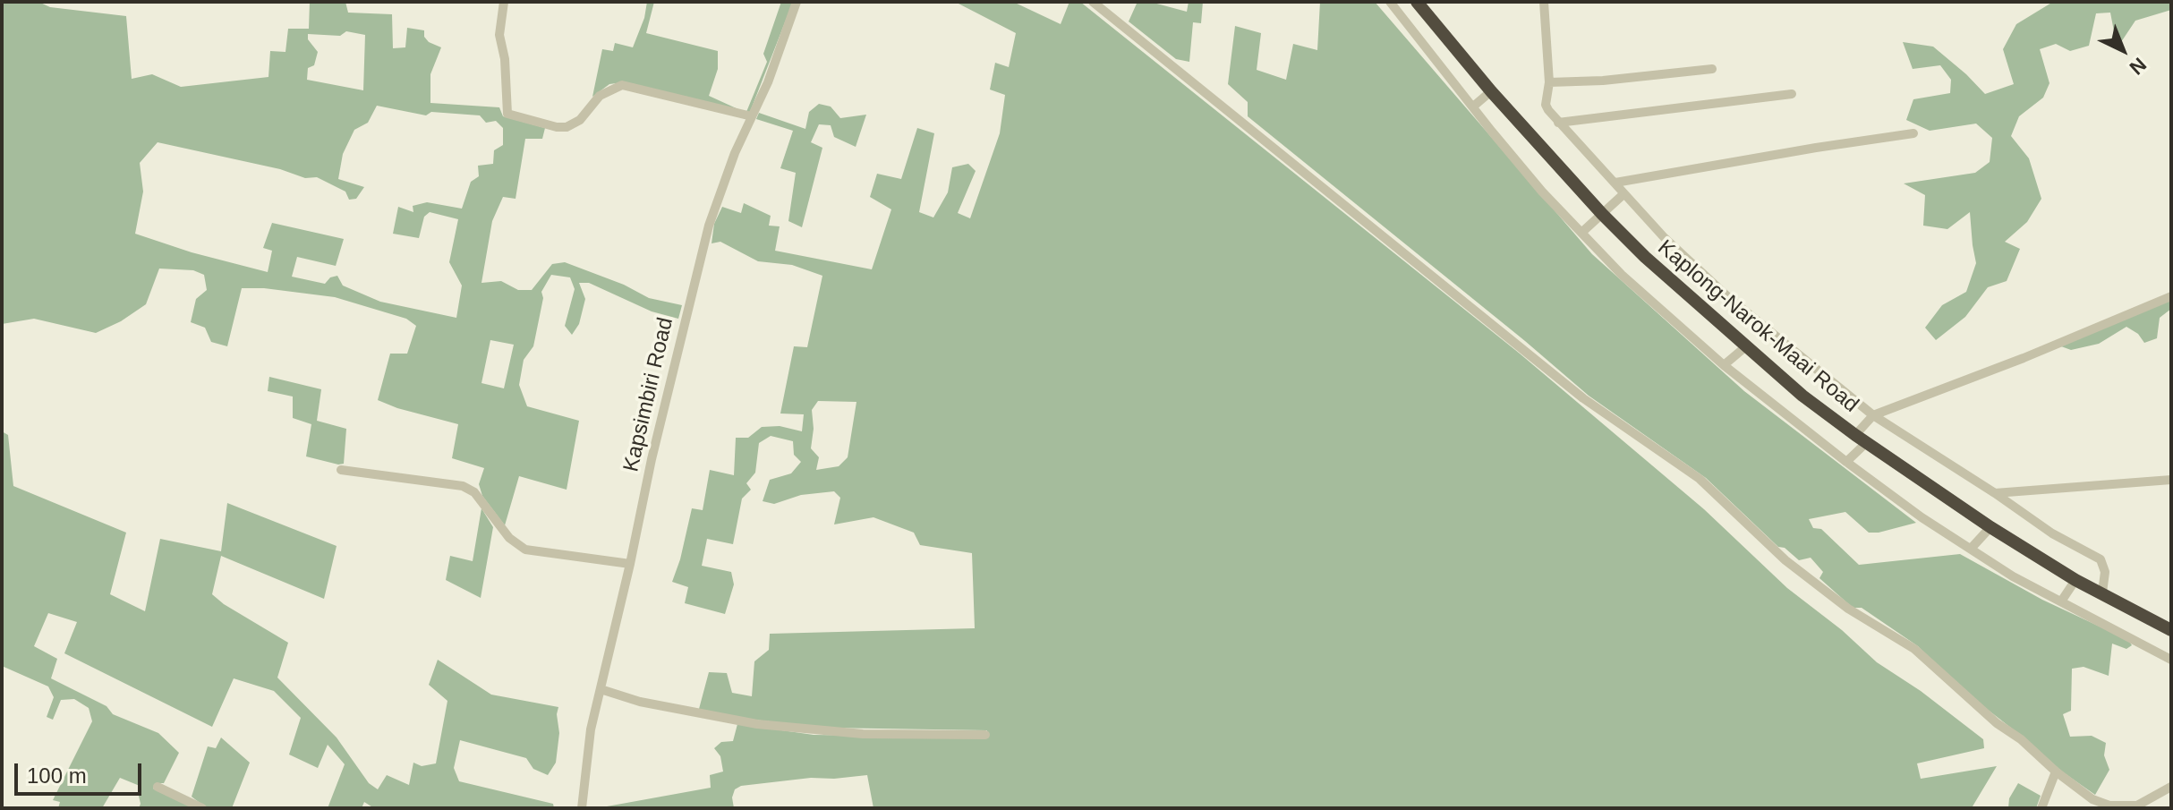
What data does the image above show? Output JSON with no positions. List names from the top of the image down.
{
  "streets": {
    "highway": ["Kaplong-Narok-Maai Road"],
    "street": ["Kapsimbiri Road"]
  },
  "scale_bar": "100 m",
  "north": "bottom right"
}
